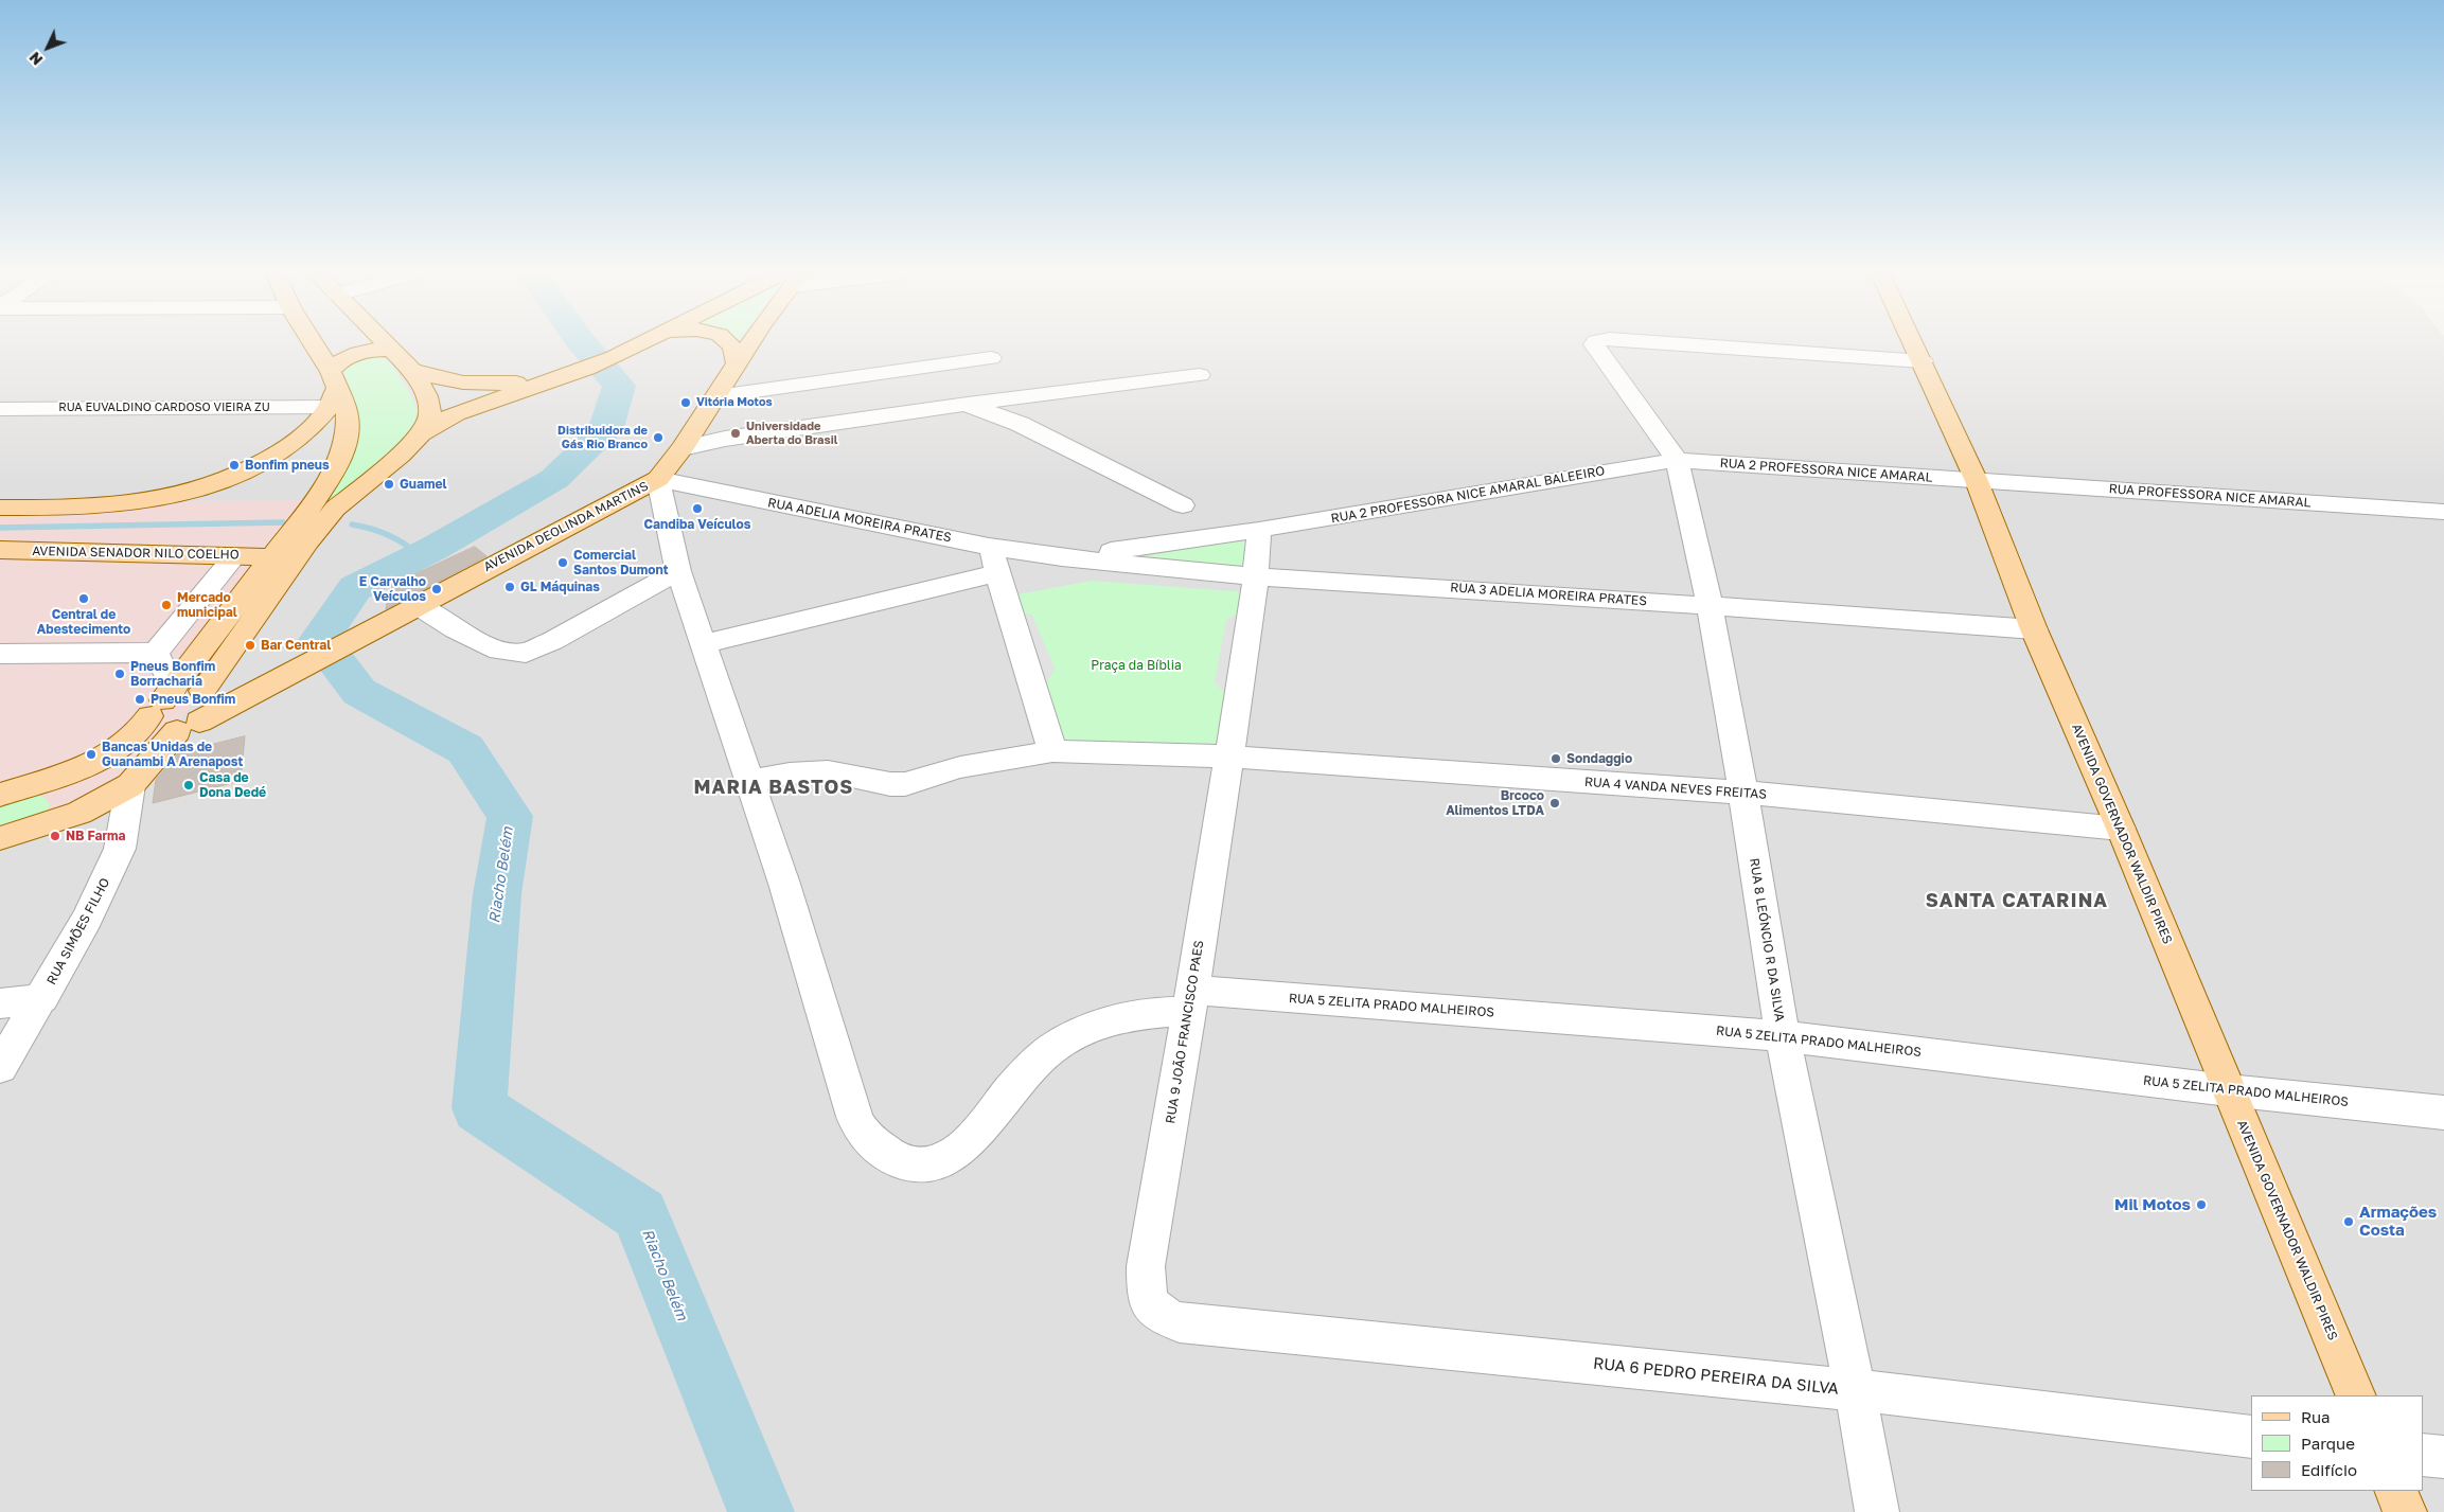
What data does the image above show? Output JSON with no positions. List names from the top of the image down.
{
  "streets": {
    "main road": ["AVENIDA DEOLINDA MARTINS", "AVENIDA SENADOR NILO COELHO", "AVENIDA GOVERNADOR WALDIR PIRES"],
    "street": [
      "RUA EUVALDINO CARDOSO VIEIRA ZU",
      "RUA 2 PROFESSORA NICE AMARAL",
      "RUA 2 PROFESSORA NICE AMARAL BALEEIRO",
      "RUA PROFESSORA NICE AMARAL",
      "RUA ADELIA MOREIRA PRATES",
      "RUA 3 ADELIA MOREIRA PRATES",
      "RUA 4 VANDA NEVES FREITAS",
      "RUA SIMÕES FILHO",
      "RUA 8 LEÓNCIO R DA SILVA",
      "RUA 5 ZELITA PRADO MALHEIROS",
      "RUA 9 JOÃO FRANCISCO PAES",
      "RUA 6 PEDRO PEREIRA DA SILVA"
    ]
  },
  "crossings": [
    ["RUA 2 PROFESSORA NICE AMARAL", "RUA 2 PROFESSORA NICE AMARAL BALEEIRO"],
    ["RUA 2 PROFESSORA NICE AMARAL", "RUA PROFESSORA NICE AMARAL"],
    ["RUA 2 PROFESSORA NICE AMARAL", "AVENIDA GOVERNADOR WALDIR PIRES"],
    ["RUA 2 PROFESSORA NICE AMARAL", "RUA 8 LEÓNCIO R DA SILVA"],
    ["RUA 2 PROFESSORA NICE AMARAL BALEEIRO", "RUA ADELIA MOREIRA PRATES"],
    ["RUA 2 PROFESSORA NICE AMARAL BALEEIRO", "RUA 3 ADELIA MOREIRA PRATES"],
    ["RUA 2 PROFESSORA NICE AMARAL BALEEIRO", "RUA 8 LEÓNCIO R DA SILVA"],
    ["RUA 2 PROFESSORA NICE AMARAL BALEEIRO", "RUA 9 JOÃO FRANCISCO PAES"],
    ["RUA PROFESSORA NICE AMARAL", "AVENIDA GOVERNADOR WALDIR PIRES"],
    ["RUA ADELIA MOREIRA PRATES", "AVENIDA DEOLINDA MARTINS"],
    ["RUA ADELIA MOREIRA PRATES", "RUA 3 ADELIA MOREIRA PRATES"],
    ["RUA ADELIA MOREIRA PRATES", "RUA 5 ZELITA PRADO MALHEIROS"],
    ["AVENIDA DEOLINDA MARTINS", "RUA 5 ZELITA PRADO MALHEIROS"],
    ["RUA 3 ADELIA MOREIRA PRATES", "AVENIDA GOVERNADOR WALDIR PIRES"],
    ["RUA 3 ADELIA MOREIRA PRATES", "RUA 8 LEÓNCIO R DA SILVA"],
    ["RUA 3 ADELIA MOREIRA PRATES", "RUA 9 JOÃO FRANCISCO PAES"],
    ["RUA 4 VANDA NEVES FREITAS", "AVENIDA GOVERNADOR WALDIR PIRES"],
    ["RUA 4 VANDA NEVES FREITAS", "RUA 8 LEÓNCIO R DA SILVA"],
    ["RUA 4 VANDA NEVES FREITAS", "RUA 5 ZELITA PRADO MALHEIROS"],
    ["RUA 4 VANDA NEVES FREITAS", "RUA 9 JOÃO FRANCISCO PAES"],
    ["AVENIDA GOVERNADOR WALDIR PIRES", "RUA 5 ZELITA PRADO MALHEIROS"],
    ["RUA 8 LEÓNCIO R DA SILVA", "RUA 5 ZELITA PRADO MALHEIROS"],
    ["RUA 8 LEÓNCIO R DA SILVA", "RUA 6 PEDRO PEREIRA DA SILVA"],
    ["RUA 5 ZELITA PRADO MALHEIROS", "RUA 9 JOÃO FRANCISCO PAES"],
    ["RUA 9 JOÃO FRANCISCO PAES", "RUA 6 PEDRO PEREIRA DA SILVA"]
  ],
  "districts": ["MARIA BASTOS", "SANTA CATARINA"],
  "water": ["Riacho Belém"],
  "parks": ["Praça da Bíblia"],
  "places": [
    "Vitória Motos",
    "Universidade Aberta do Brasil",
    "Distribuidora de Gás Rio Branco",
    "Bonfim pneus",
    "Guamel",
    "Candiba Veículos",
    "Comercial Santos Dumont",
    "GL Máquinas",
    "E Carvalho Veículos",
    "Central de Abestecimento",
    "Mercado municipal",
    "Bar Central",
    "Pneus Bonfim Borracharia",
    "Pneus Bonfim",
    "Bancas Unidas de Guanambi A Arenapost",
    "Sondaggio",
    "Casa de Dona Dedé",
    "Brcoco Alimentos LTDA",
    "NB Farma",
    "Mil Motos",
    "Armações Costa"
  ],
  "legend": ["Rua", "Parque", "Edifício"],
  "north": "bottom left"
}
